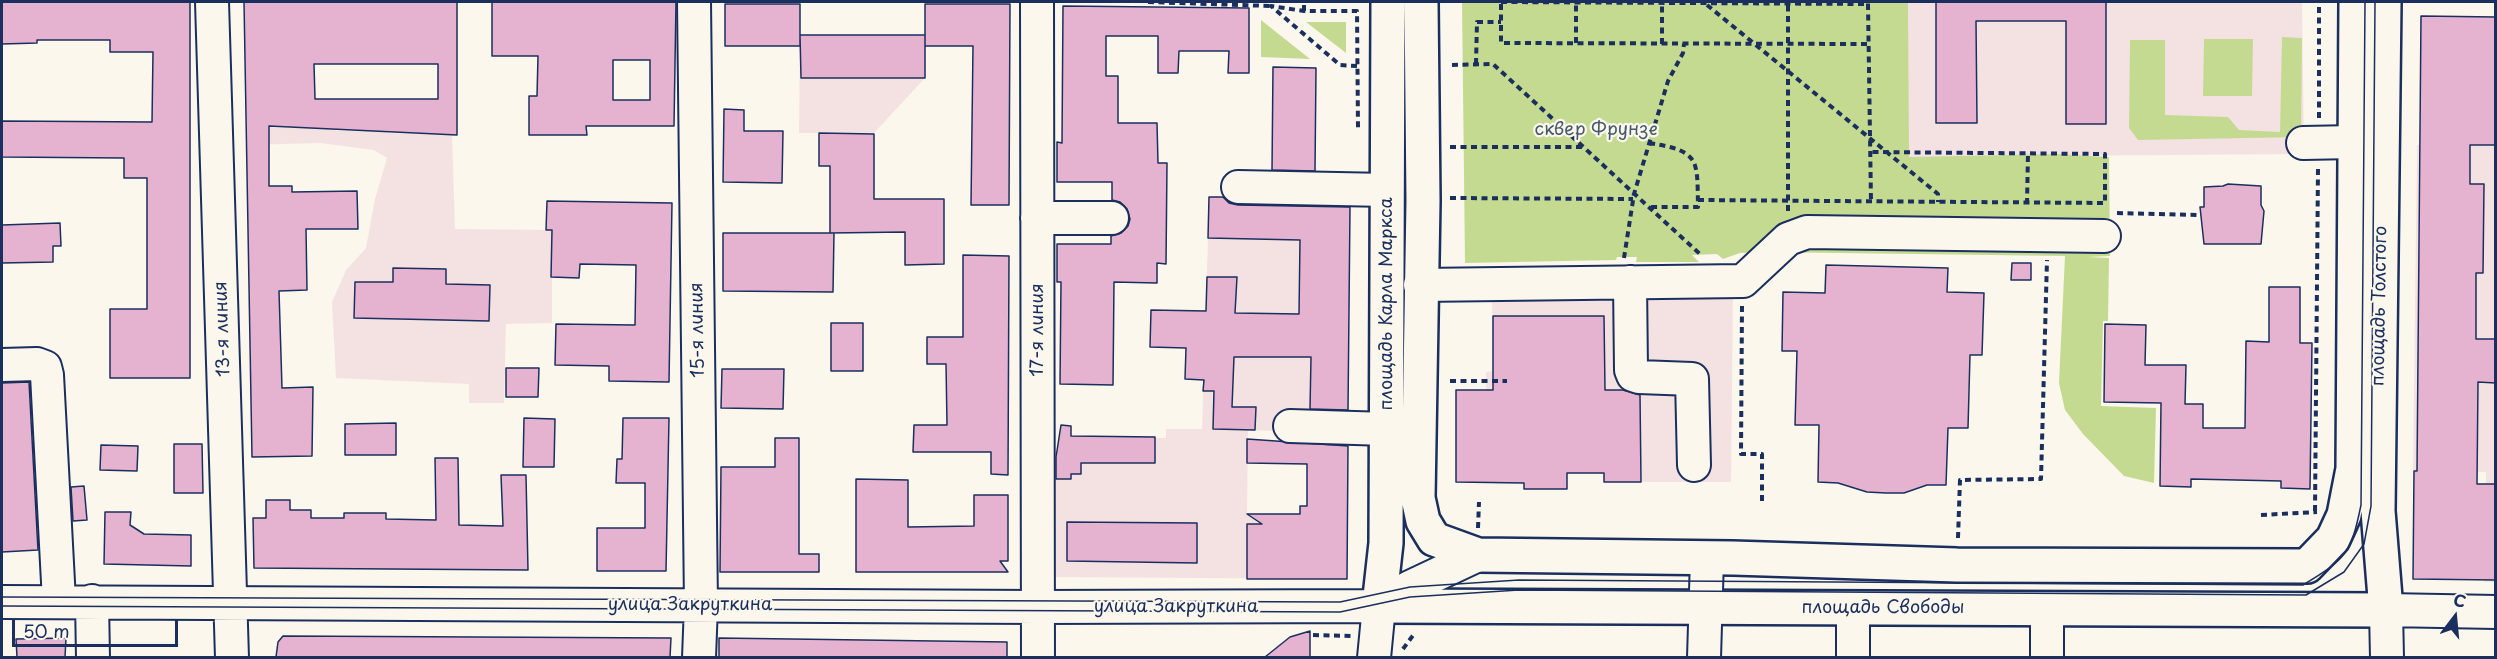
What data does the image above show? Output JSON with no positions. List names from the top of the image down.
{
  "streets": {
    "main road": ["площадь Карла Маркса", "площадь Толстого", "площадь Свободы"],
    "street": [
      "13-я линия",
      "15-я линия",
      "17-я линия",
      "улица Закруткина"
    ]
  },
  "crossings": [
    ["площадь Карла Маркса", "улица Закруткина"],
    ["площадь Карла Маркса", "площадь Свободы"],
    ["площадь Толстого", "площадь Свободы"],
    ["13-я линия", "улица Закруткина"],
    ["15-я линия", "улица Закруткина"],
    ["17-я линия", "улица Закруткина"],
    ["улица Закруткина", "площадь Свободы"]
  ],
  "parks": ["сквер Фрунзе"],
  "scale_bar": "50 m",
  "north": "top"
}
